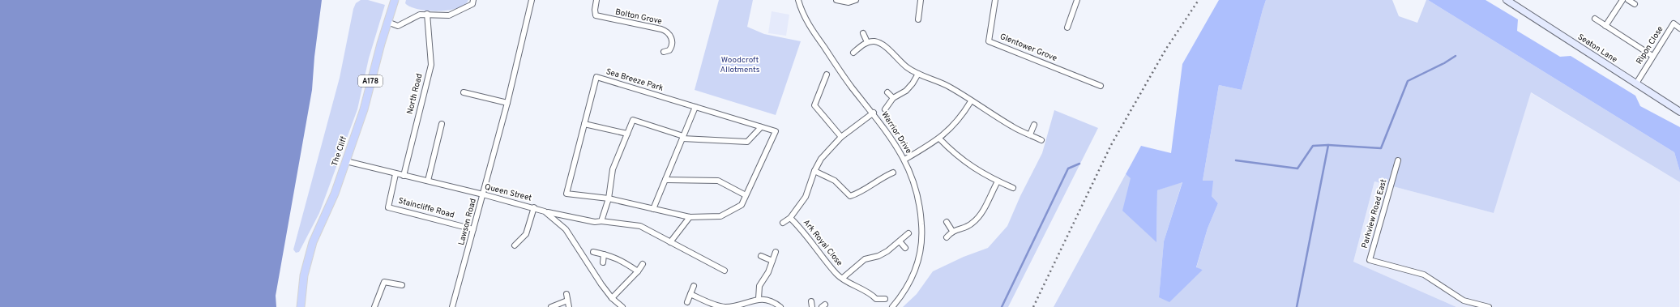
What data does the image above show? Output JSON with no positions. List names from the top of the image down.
{
  "streets": {
    "main road": ["Seaton Lane", "A178", "The Cliff"],
    "street": [
      "Bolton Grove",
      "Ripon Close",
      "Glentower Grove",
      "Sea Breeze Park",
      "North Road",
      "Warrior Drive",
      "Queen Street",
      "Staincliffe Road",
      "Parkview Road East",
      "Lawson Road",
      "Ark Royal Close"
    ]
  },
  "crossings": [
    ["Ripon Close", "Seaton Lane"],
    ["North Road", "Queen Street"],
    ["Warrior Drive", "Ark Royal Close"],
    ["The Cliff", "Queen Street"],
    ["Queen Street", "Staincliffe Road"],
    ["Queen Street", "Lawson Road"],
    ["Staincliffe Road", "Lawson Road"]
  ],
  "parks": ["Woodcroft Allotments"]
}
